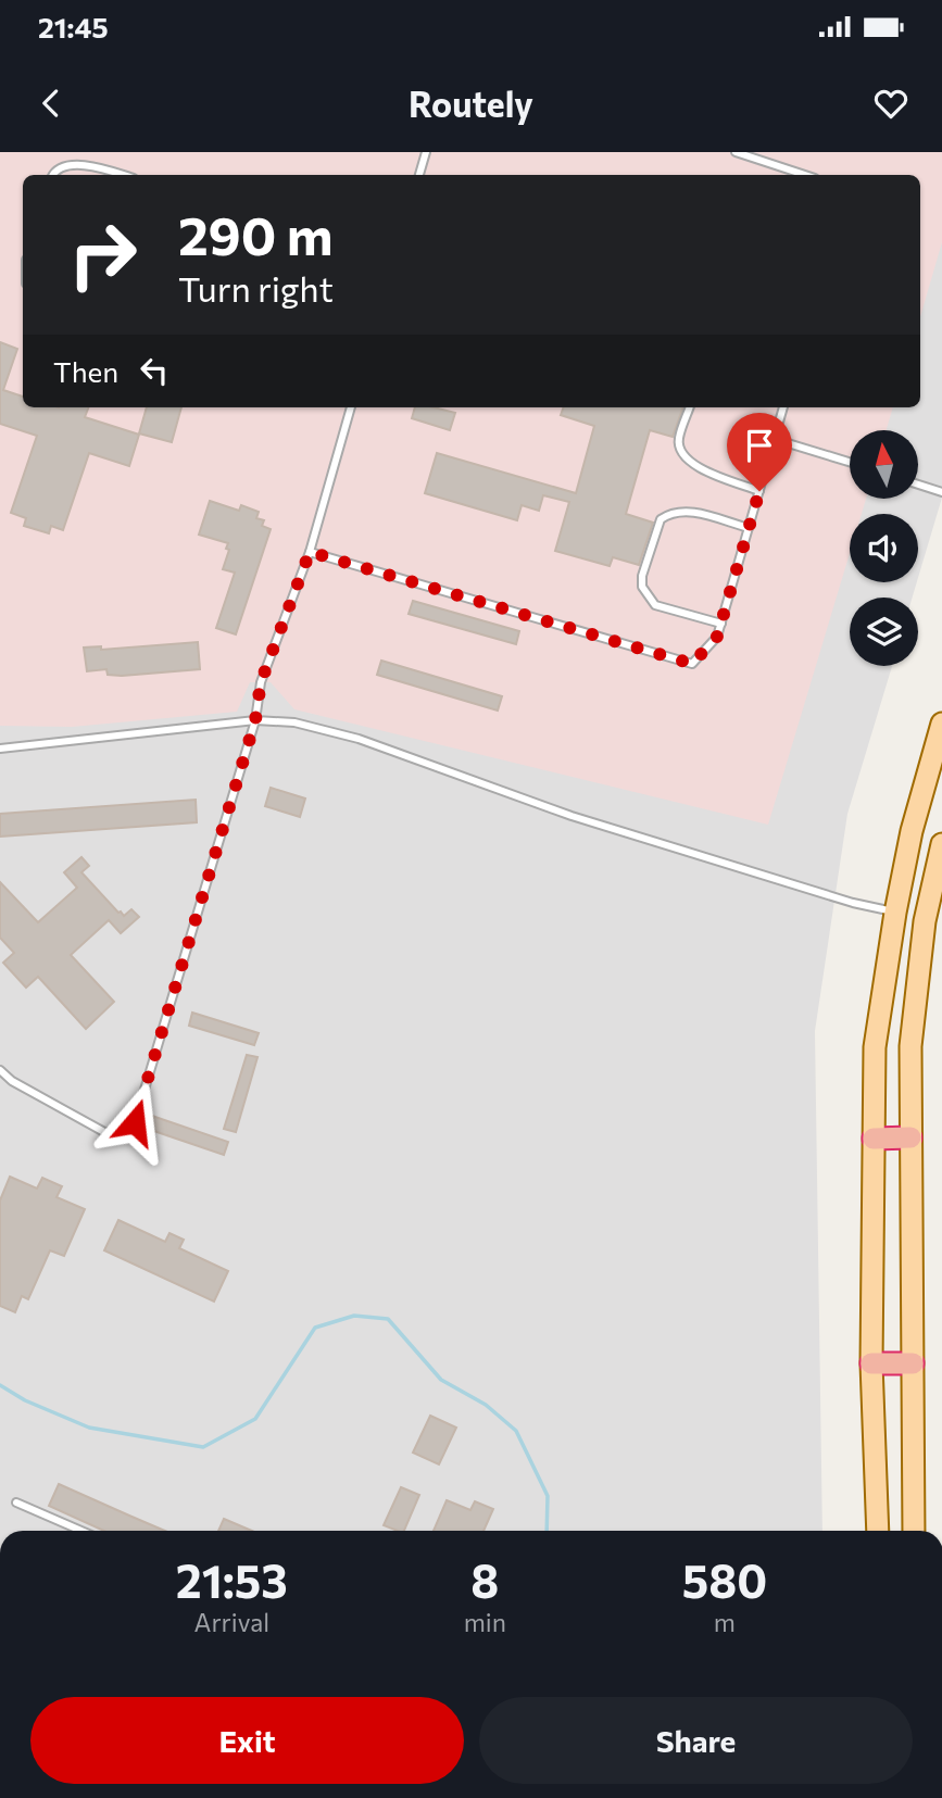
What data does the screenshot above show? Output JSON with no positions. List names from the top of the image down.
{
  "north": "top",
  "page": {
    "status": "21:45",
    "header": "Routely",
    "turn": ["290 m", "Turn right"],
    "then": "Then",
    "eta": [
      "21:53",
      "Arrival",
      "8",
      "min",
      "580",
      "m"
    ],
    "buttons": ["Exit", "Share"]
  }
}
